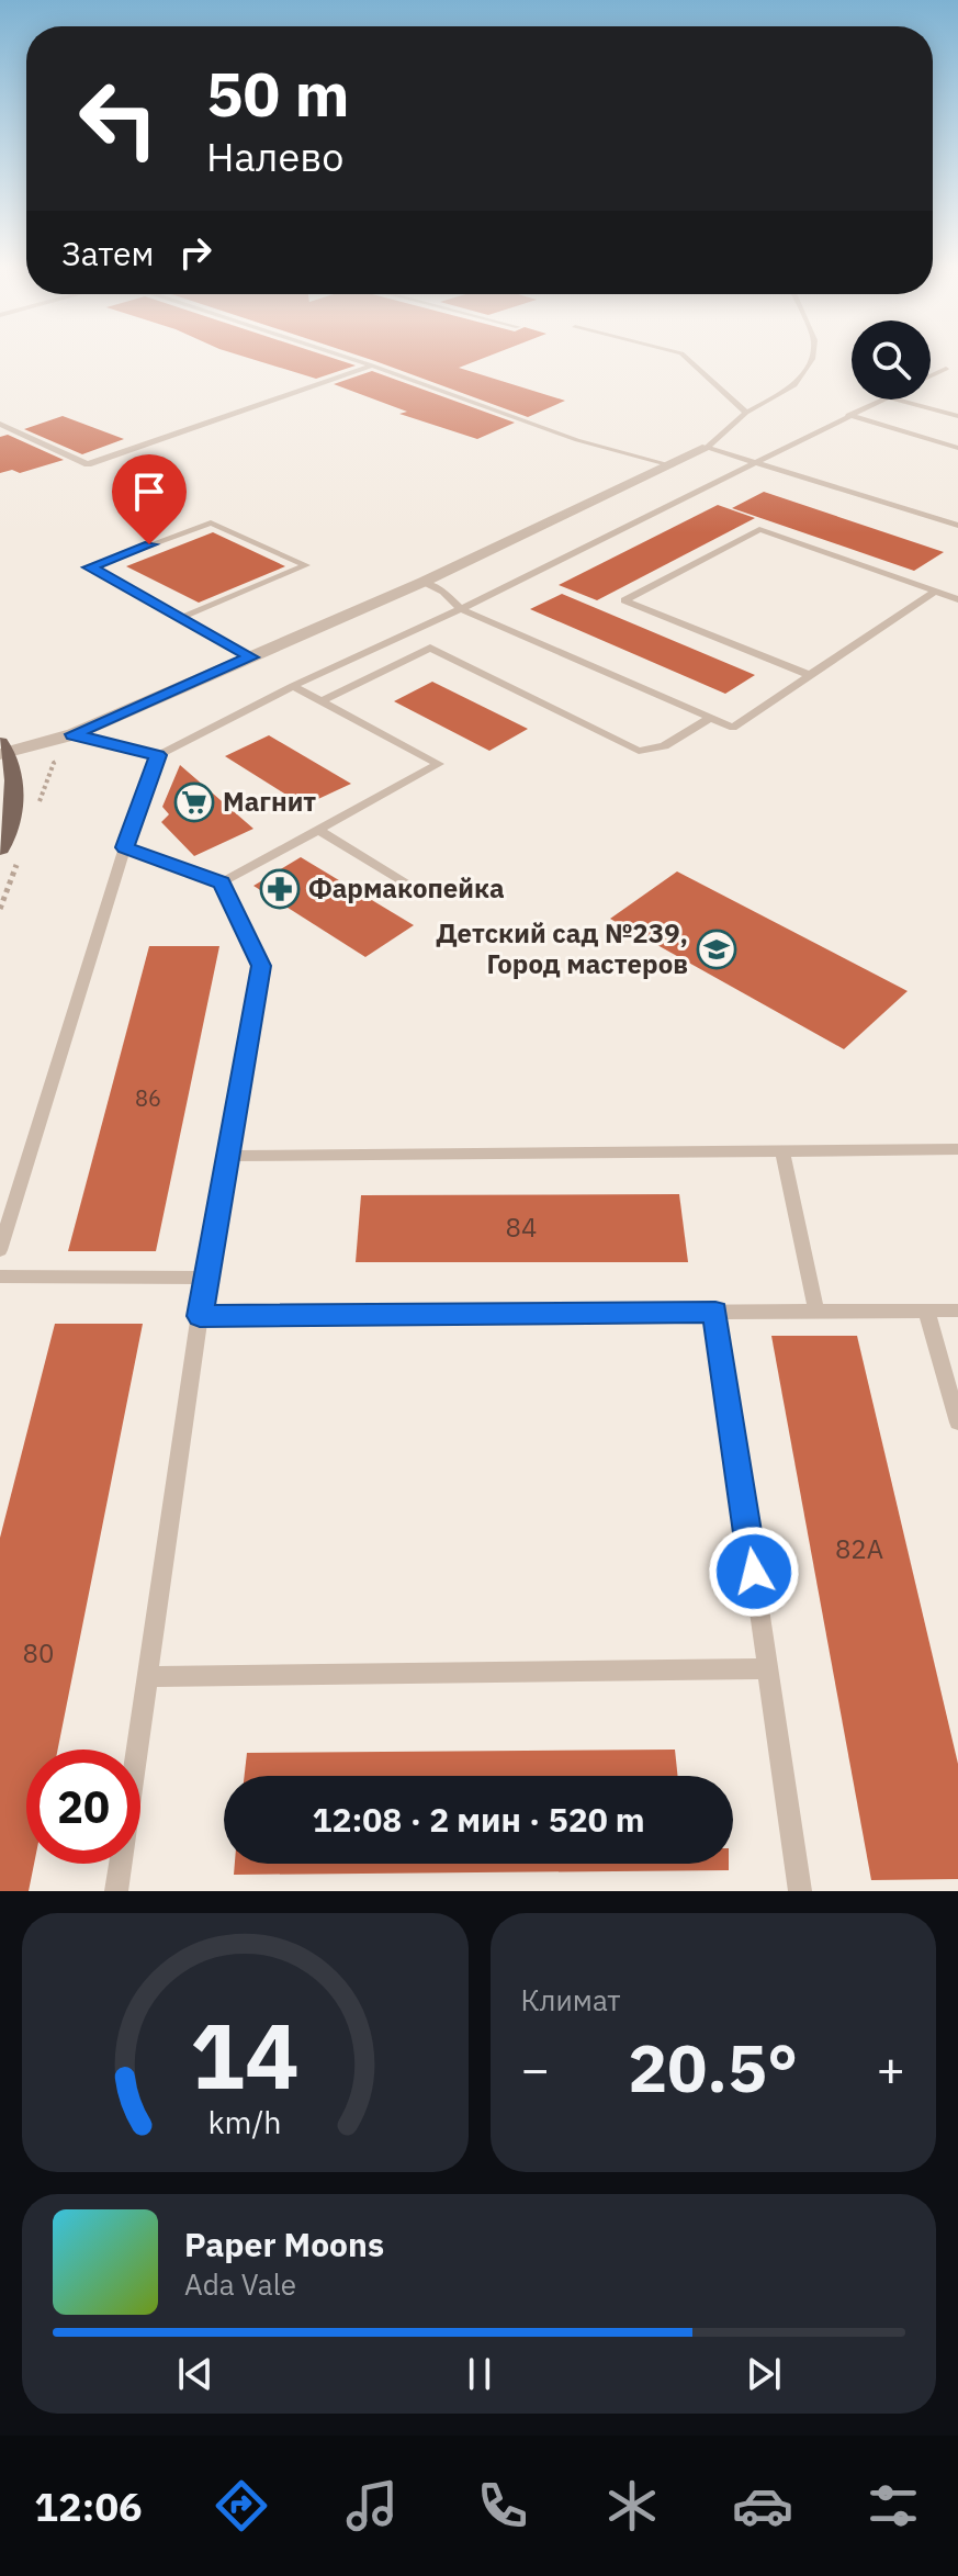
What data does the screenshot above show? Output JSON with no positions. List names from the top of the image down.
{
  "places": {
    "supermarket": ["Магнит"],
    "pharmacy": ["Фармакопейка"],
    "school or university": ["Детский сад №239, Город мастеров"]
  },
  "house_numbers": [
    "86",
    "84",
    "82А",
    "80"
  ],
  "page": {
    "turn": ["50 m", "Налево"],
    "then": "Затем",
    "limit": "20",
    "trip": "12:08 · 2 мин · 520 m",
    "tile": "Климат",
    "heat": ["−", "20.5°", "+"],
    "song": ["Paper Moons", "Ada Vale"],
    "tabs": "12:06",
    "gauge": ["14", "km/h"]
  }
}
